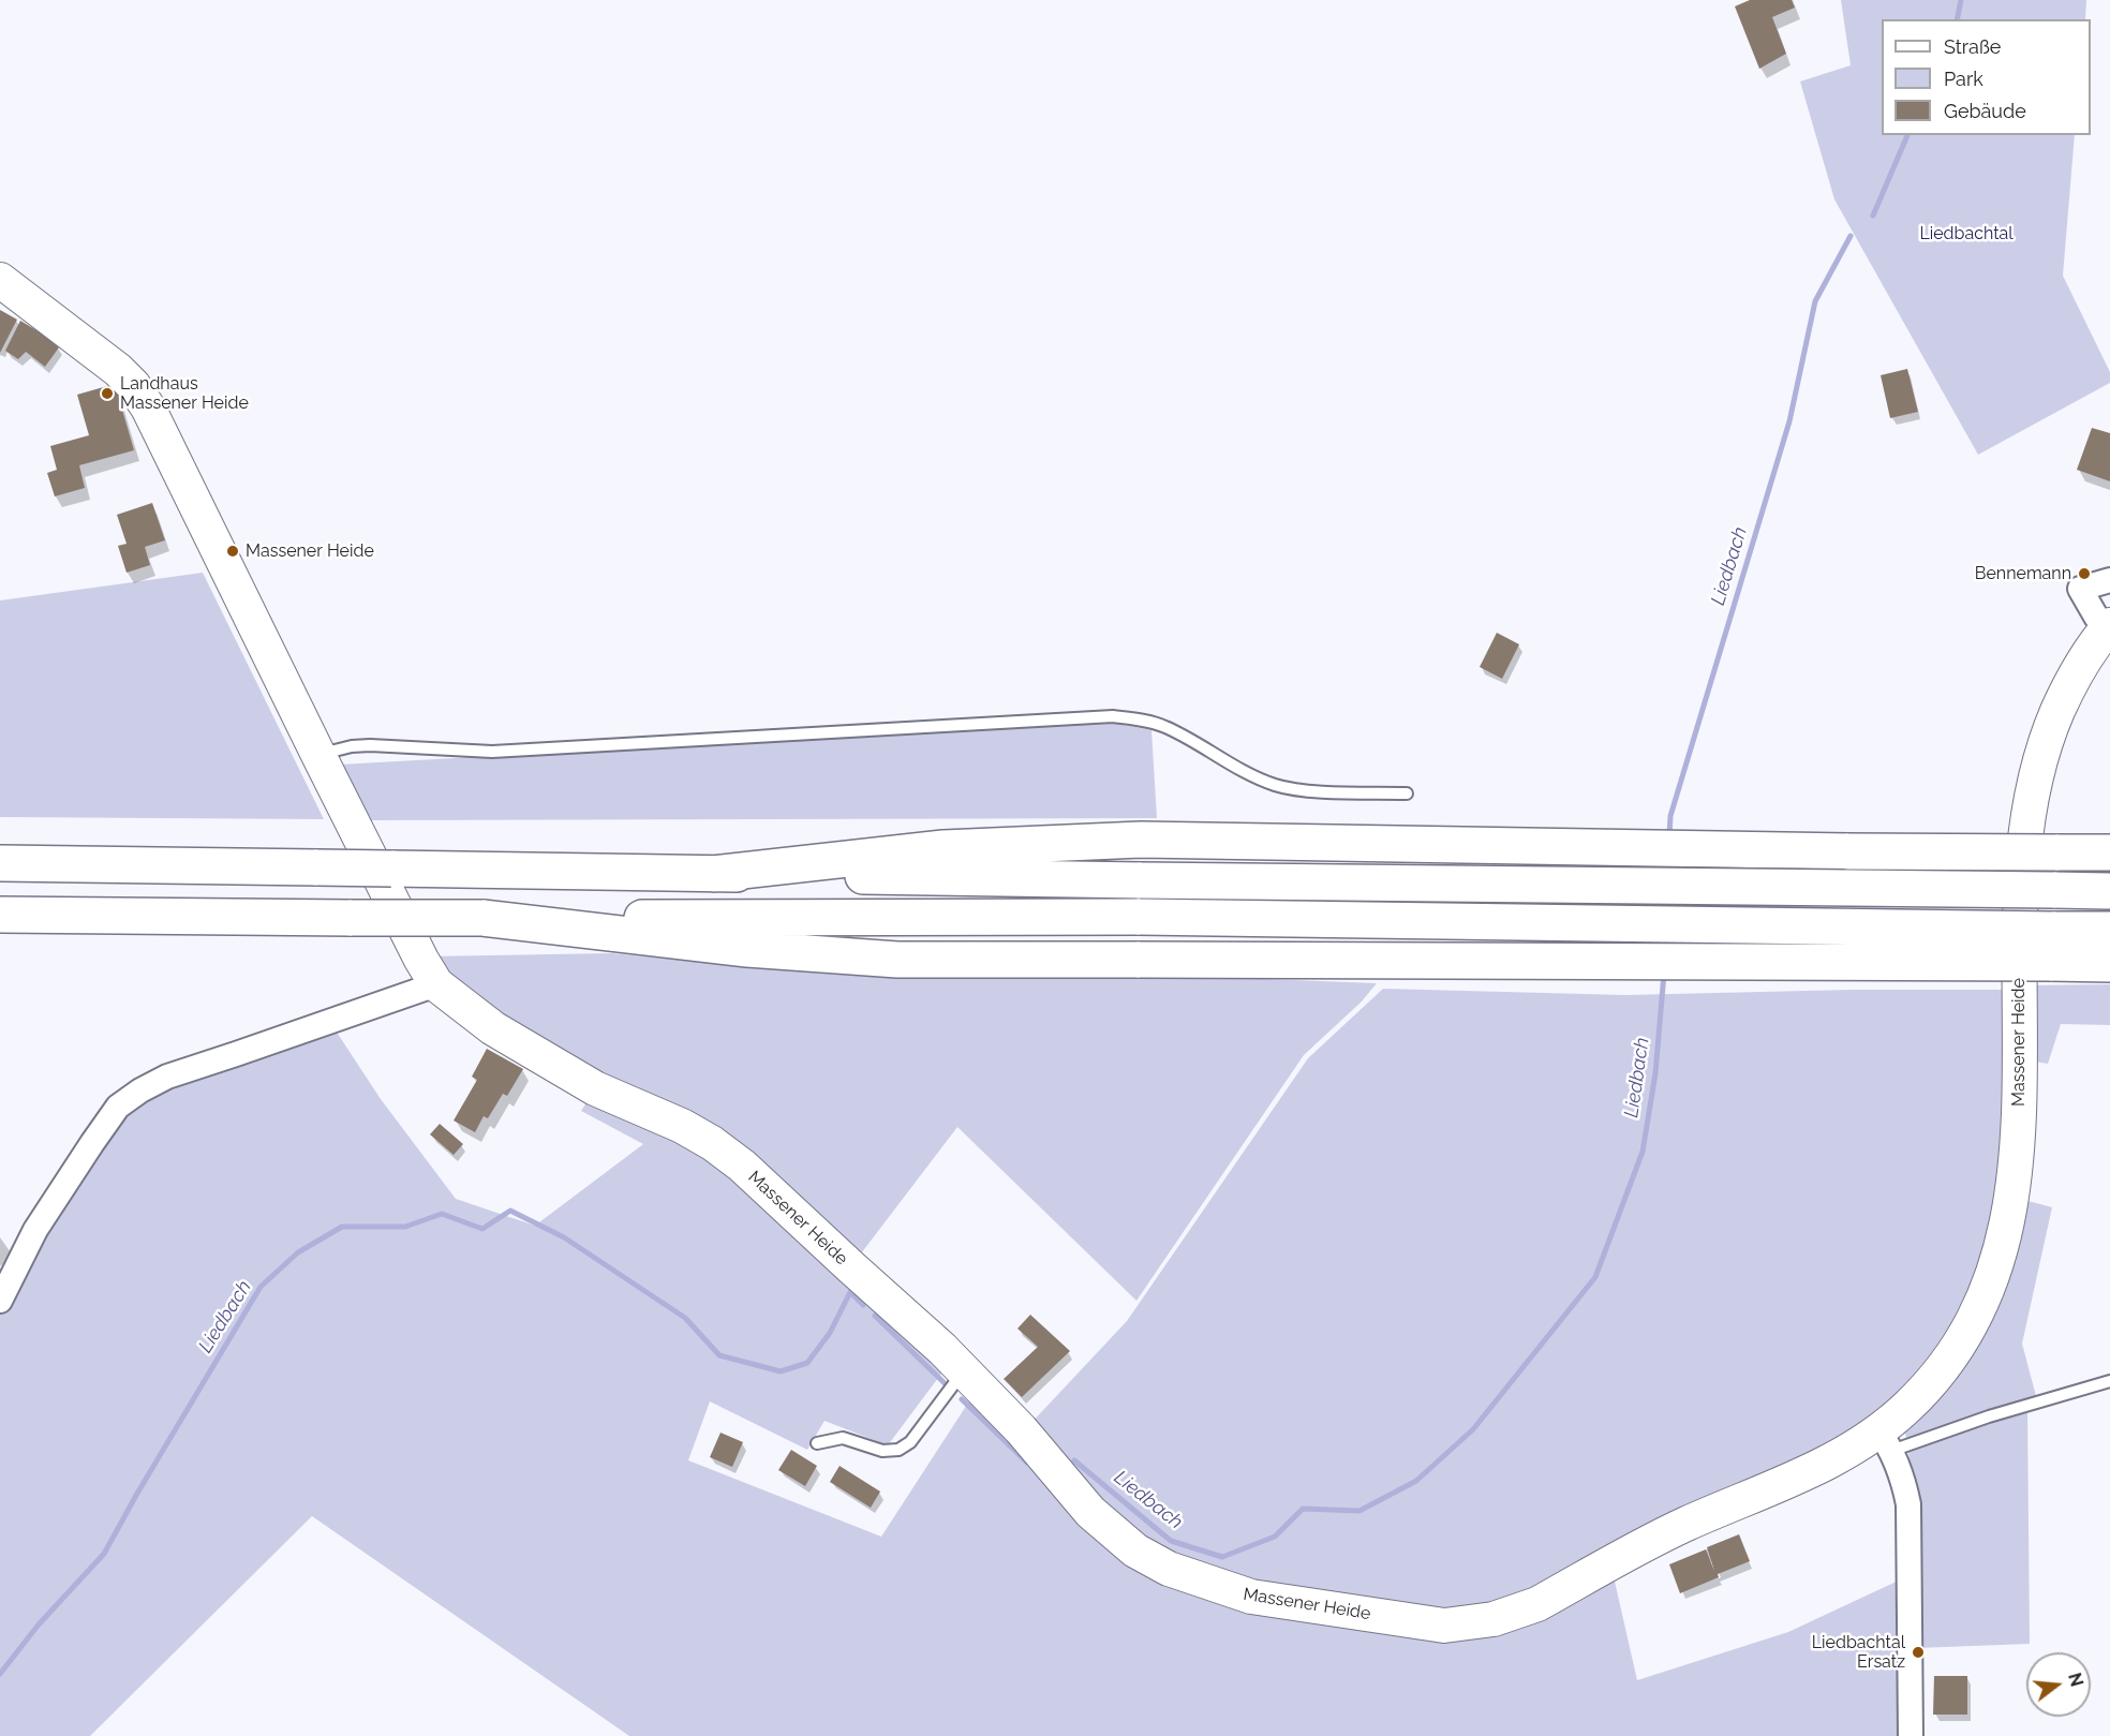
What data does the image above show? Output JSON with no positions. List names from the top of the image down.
{
  "streets": {
    "street": ["Massener Heide"]
  },
  "water": ["Liedbach"],
  "parks": ["Liedbachtal"],
  "places": [
    "Landhaus Massener Heide",
    "Massener Heide",
    "Bennemann",
    "Liedbachtal Ersatz"
  ],
  "legend": ["Straße", "Park", "Gebäude"],
  "north": "right"
}
